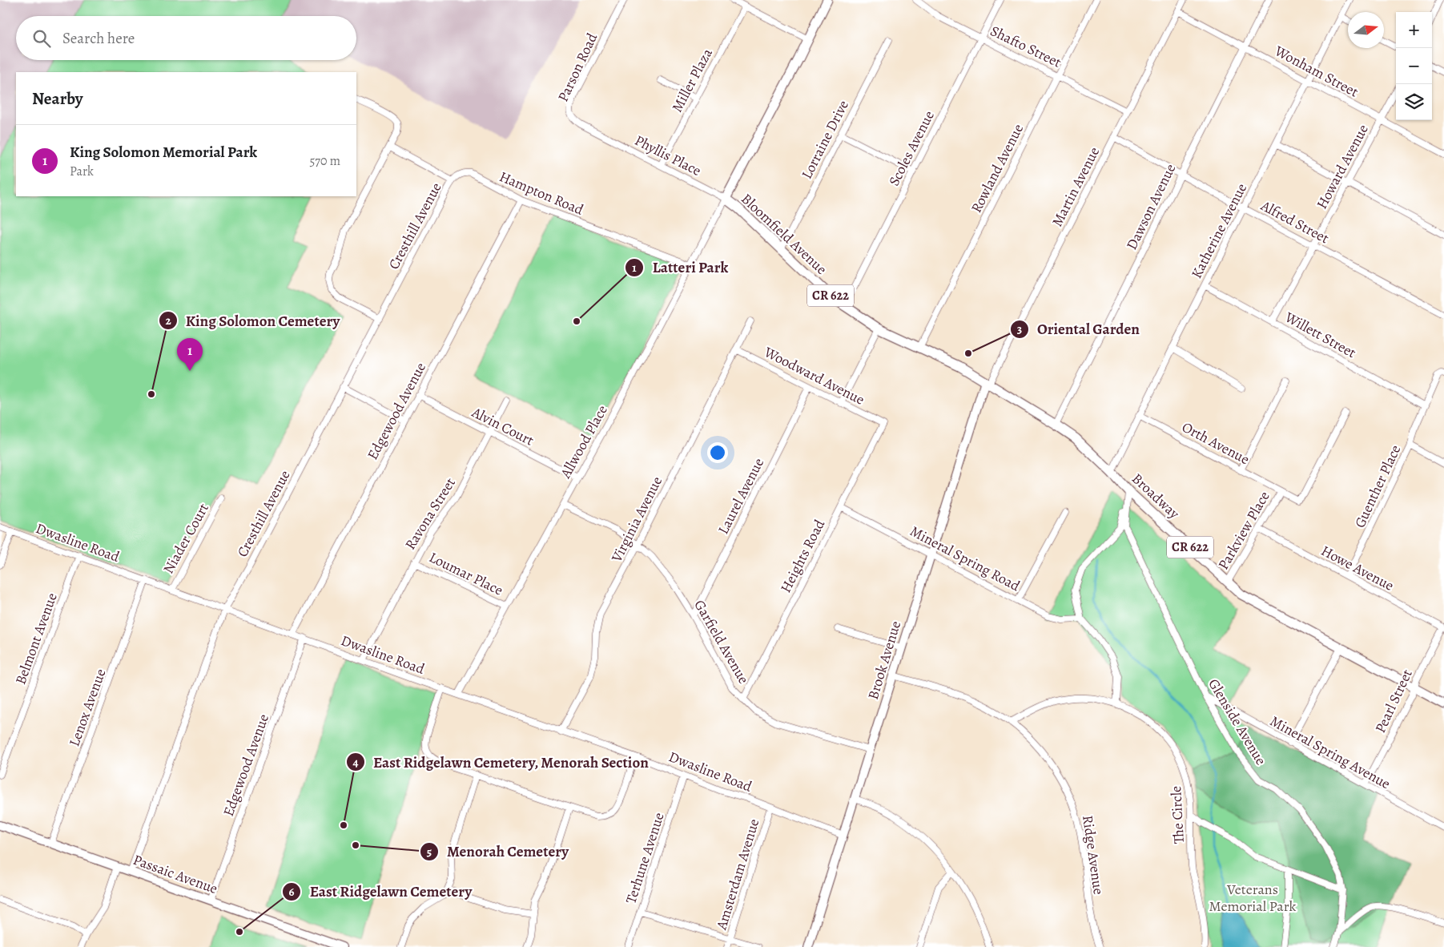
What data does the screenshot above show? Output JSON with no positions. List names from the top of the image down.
{
  "streets": {
    "main road": [
      "Bloomfield Avenue",
      "CR 622",
      "Broadway",
      "Brook Avenue",
      "Passaic Avenue"
    ],
    "street": [
      "Shafto Street",
      "Parson Road",
      "Wonham Street",
      "Miller Plaza",
      "Lorraine Drive",
      "Scoles Avenue",
      "Phyllis Place",
      "Howard Avenue",
      "Rowland Avenue",
      "Martin Avenue",
      "Hampton Road",
      "Dawson Avenue",
      "Alfred Street",
      "Cresthill Avenue",
      "Katherine Avenue",
      "Willett Street",
      "Woodward Avenue",
      "Edgewood Avenue",
      "Alvin Court",
      "Allwood Place",
      "Orth Avenue",
      "Guenther Place",
      "Laurel Avenue",
      "Ravona Street",
      "Virginia Avenue",
      "Parkview Place",
      "Niader Court",
      "Dwasline Road",
      "Heights Road",
      "Mineral Spring Road",
      "Howe Avenue",
      "Loumar Place",
      "Belmont Avenue",
      "Garfield Avenue",
      "Pearl Street",
      "Lenox Avenue",
      "Glenside Avenue",
      "Mineral Spring Avenue",
      "The Circle",
      "Ridge Avenue",
      "Terhune Avenue",
      "Amsterdam Avenue"
    ]
  },
  "crossings": [
    ["Shafto Street", "Scoles Avenue"],
    ["Shafto Street", "Rowland Avenue"],
    ["Shafto Street", "Martin Avenue"],
    ["Parson Road", "Phyllis Place"],
    ["Wonham Street", "Howard Avenue"],
    ["Wonham Street", "Martin Avenue"],
    ["Wonham Street", "Dawson Avenue"],
    ["Wonham Street", "Katherine Avenue"],
    ["Miller Plaza", "Phyllis Place"],
    ["Lorraine Drive", "Bloomfield Avenue"],
    ["Scoles Avenue", "Bloomfield Avenue"],
    ["Phyllis Place", "Bloomfield Avenue"],
    ["Phyllis Place", "Allwood Place"],
    ["Howard Avenue", "Alfred Street"],
    ["Howard Avenue", "Willett Street"],
    ["Rowland Avenue", "Bloomfield Avenue"],
    ["Martin Avenue", "Alfred Street"],
    ["Martin Avenue", "Broadway"],
    ["Martin Avenue", "Brook Avenue"],
    ["Hampton Road", "Cresthill Avenue"],
    ["Hampton Road", "Edgewood Avenue"],
    ["Hampton Road", "Allwood Place"],
    ["Dawson Avenue", "Alfred Street"],
    ["Dawson Avenue", "Broadway"],
    ["Alfred Street", "Katherine Avenue"],
    ["Cresthill Avenue", "Dwasline Road"],
    ["Cresthill Avenue", "Passaic Avenue"],
    ["Katherine Avenue", "Willett Street"],
    ["Katherine Avenue", "Orth Avenue"],
    ["Katherine Avenue", "Broadway"],
    ["Bloomfield Avenue", "Allwood Place"],
    ["Bloomfield Avenue", "Broadway"],
    ["Willett Street", "Guenther Place"],
    ["Woodward Avenue", "Laurel Avenue"],
    ["Woodward Avenue", "Virginia Avenue"],
    ["Woodward Avenue", "Heights Road"],
    ["Edgewood Avenue", "Alvin Court"],
    ["Edgewood Avenue", "Dwasline Road"],
    ["Edgewood Avenue", "Passaic Avenue"],
    ["Alvin Court", "Allwood Place"],
    ["Alvin Court", "Ravona Street"],
    ["Allwood Place", "Dwasline Road"],
    ["Allwood Place", "Loumar Place"],
    ["Allwood Place", "Garfield Avenue"],
    ["Orth Avenue", "Parkview Place"],
    ["Guenther Place", "Howe Avenue"],
    ["Laurel Avenue", "Garfield Avenue"],
    ["Broadway", "Parkview Place"],
    ["Broadway", "Brook Avenue"],
    ["Broadway", "Pearl Street"],
    ["Broadway", "Glenside Avenue"],
    ["Ravona Street", "Dwasline Road"],
    ["Ravona Street", "Loumar Place"],
    ["Virginia Avenue", "Dwasline Road"],
    ["Virginia Avenue", "Garfield Avenue"],
    ["Parkview Place", "Howe Avenue"],
    ["Niader Court", "Dwasline Road"],
    ["Dwasline Road", "Belmont Avenue"],
    ["Dwasline Road", "Brook Avenue"],
    ["Dwasline Road", "Lenox Avenue"],
    ["Dwasline Road", "Terhune Avenue"],
    ["Dwasline Road", "Amsterdam Avenue"],
    ["Heights Road", "Mineral Spring Road"],
    ["Heights Road", "Garfield Avenue"],
    ["Mineral Spring Road", "Brook Avenue"],
    ["Howe Avenue", "Pearl Street"],
    ["Garfield Avenue", "Brook Avenue"],
    ["Brook Avenue", "Ridge Avenue"],
    ["Pearl Street", "Mineral Spring Avenue"],
    ["Lenox Avenue", "Passaic Avenue"],
    ["Glenside Avenue", "Mineral Spring Avenue"],
    ["The Circle", "Ridge Avenue"]
  ],
  "parks": ["Veterans Memorial Park"],
  "places": [
    "Latteri Park",
    "Oriental Garden",
    "King Solomon Cemetery",
    "East Ridgelawn Cemetery, Menorah Section",
    "Menorah Cemetery",
    "East Ridgelawn Cemetery"
  ],
  "north": "right",
  "page": {
    "map_buttons": ["+", "−"],
    "search": "Search here",
    "heading": "Nearby",
    "list": [
      {
        "mark": "1",
        "name": "King Solomon Memorial Park",
        "note": "Park",
        "value": "570 m"
      }
    ],
    "pins": "1"
  }
}
